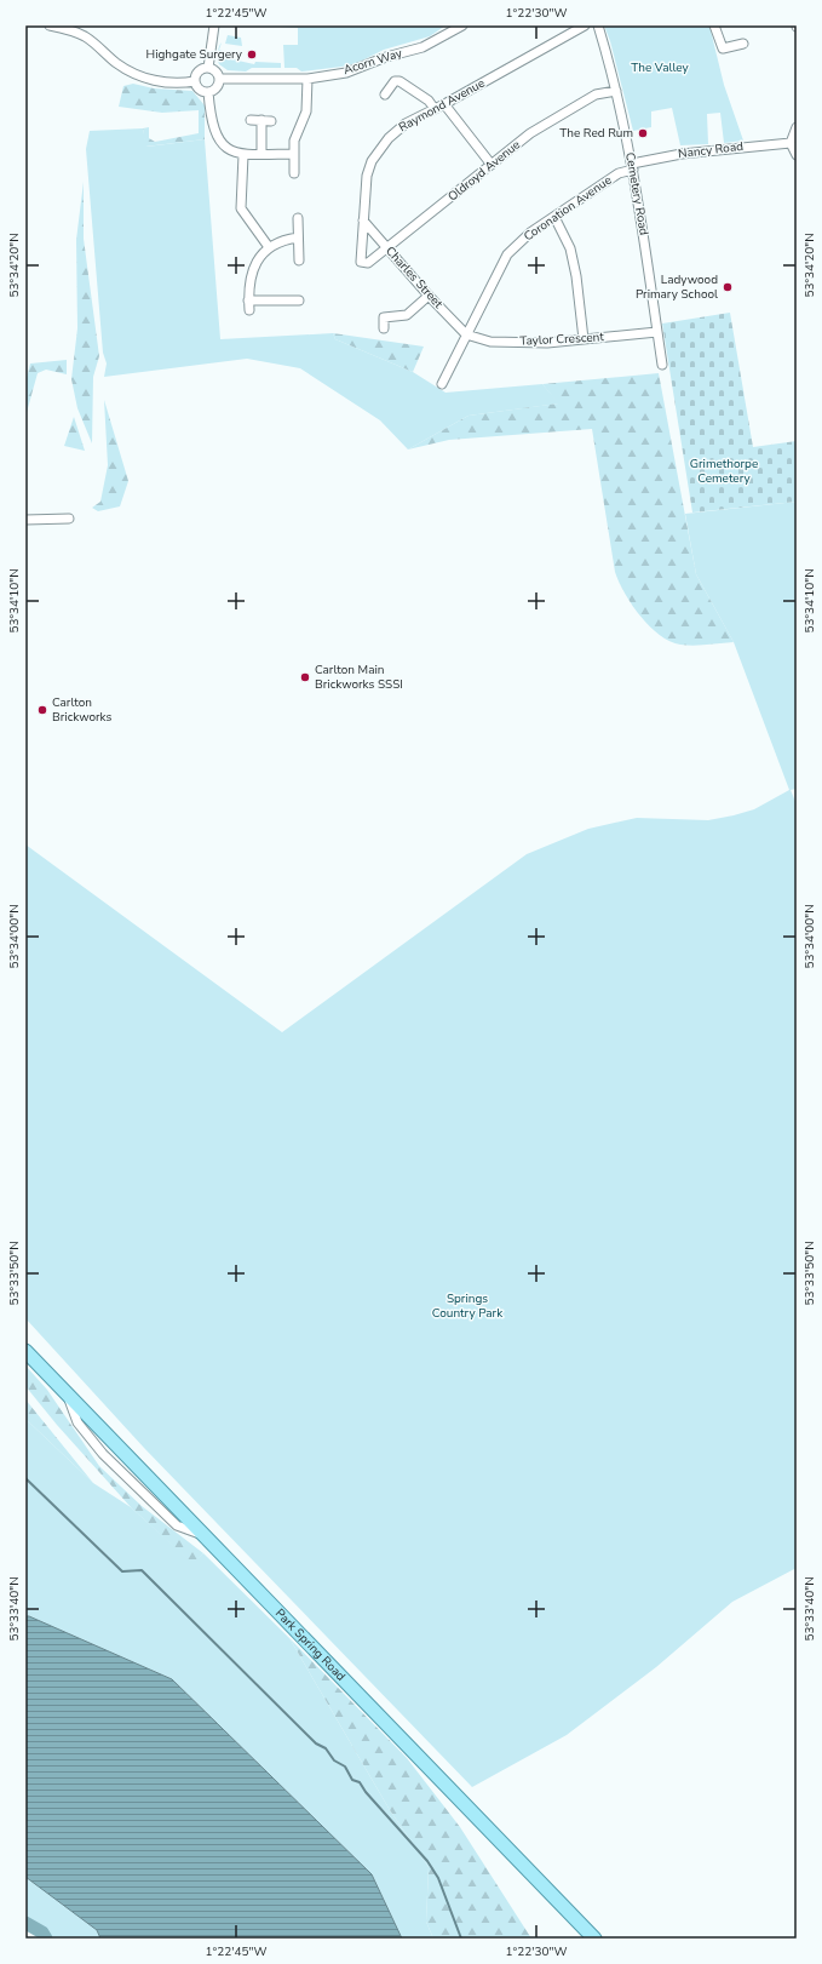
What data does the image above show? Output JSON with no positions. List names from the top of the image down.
{
  "streets": {
    "main road": ["Park Spring Road"],
    "street": [
      "Acorn Way",
      "Raymond Avenue",
      "Nancy Road",
      "Oldroyd Avenue",
      "Cemetery Road",
      "Coronation Avenue",
      "Charles Street",
      "Taylor Crescent"
    ]
  },
  "crossings": [
    ["Raymond Avenue", "Oldroyd Avenue"],
    ["Raymond Avenue", "Charles Street"],
    ["Nancy Road", "Cemetery Road"],
    ["Nancy Road", "Coronation Avenue"],
    ["Oldroyd Avenue", "Cemetery Road"],
    ["Oldroyd Avenue", "Charles Street"],
    ["Cemetery Road", "Coronation Avenue"],
    ["Cemetery Road", "Taylor Crescent"],
    ["Coronation Avenue", "Charles Street"],
    ["Coronation Avenue", "Taylor Crescent"],
    ["Charles Street", "Taylor Crescent"]
  ],
  "parks": ["The Valley", "Grimethorpe Cemetery", "Springs Country Park"],
  "places": [
    "Highgate Surgery",
    "The Red Rum",
    "Ladywood Primary School",
    "Carlton Main Brickworks SSSI",
    "Carlton Brickworks"
  ],
  "coordinates": [
    "1°22'45\"W",
    "1°22'30\"W",
    "53°34'20\"N",
    "53°34'10\"N",
    "53°34'00\"N",
    "53°33'50\"N",
    "53°33'40\"N"
  ]
}
